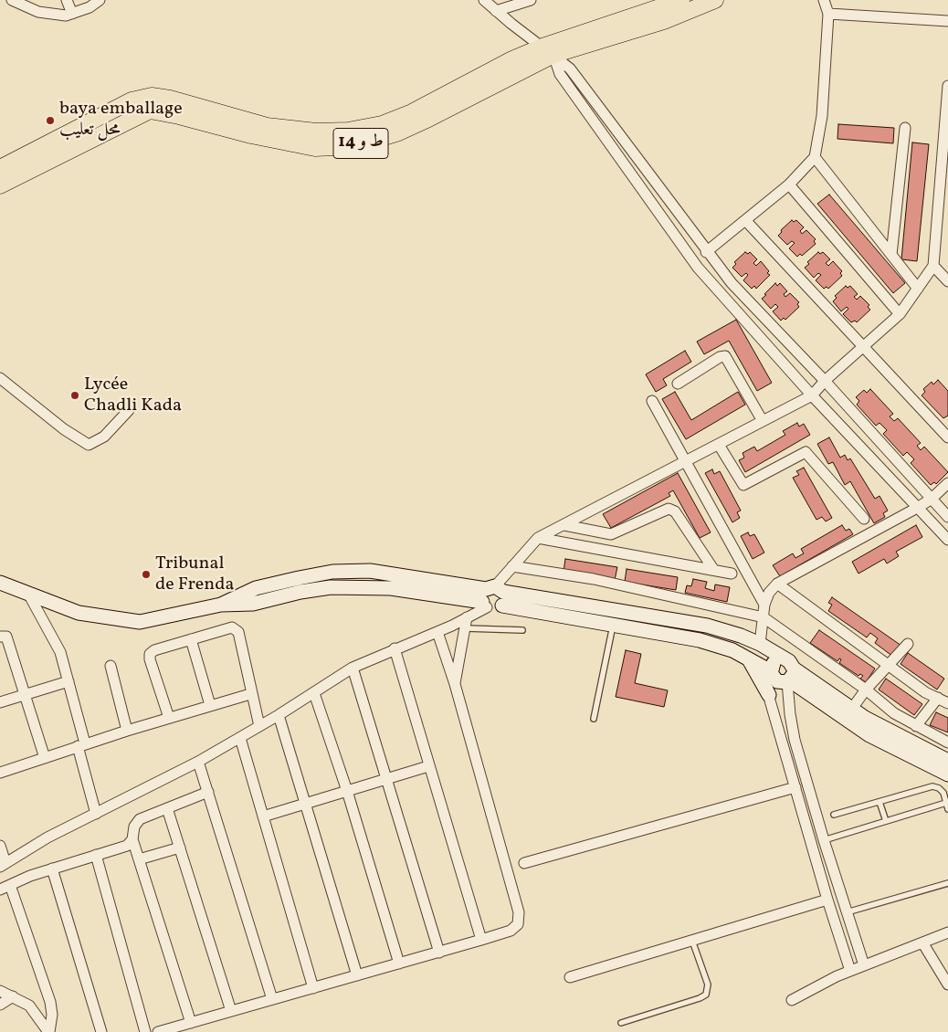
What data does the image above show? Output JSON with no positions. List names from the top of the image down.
{
  "streets": {
    "main road": ["ط و 14"]
  },
  "places": ["baya emballage محل تعليب", "Lycée Chadli Kada", "Tribunal de Frenda"]
}
